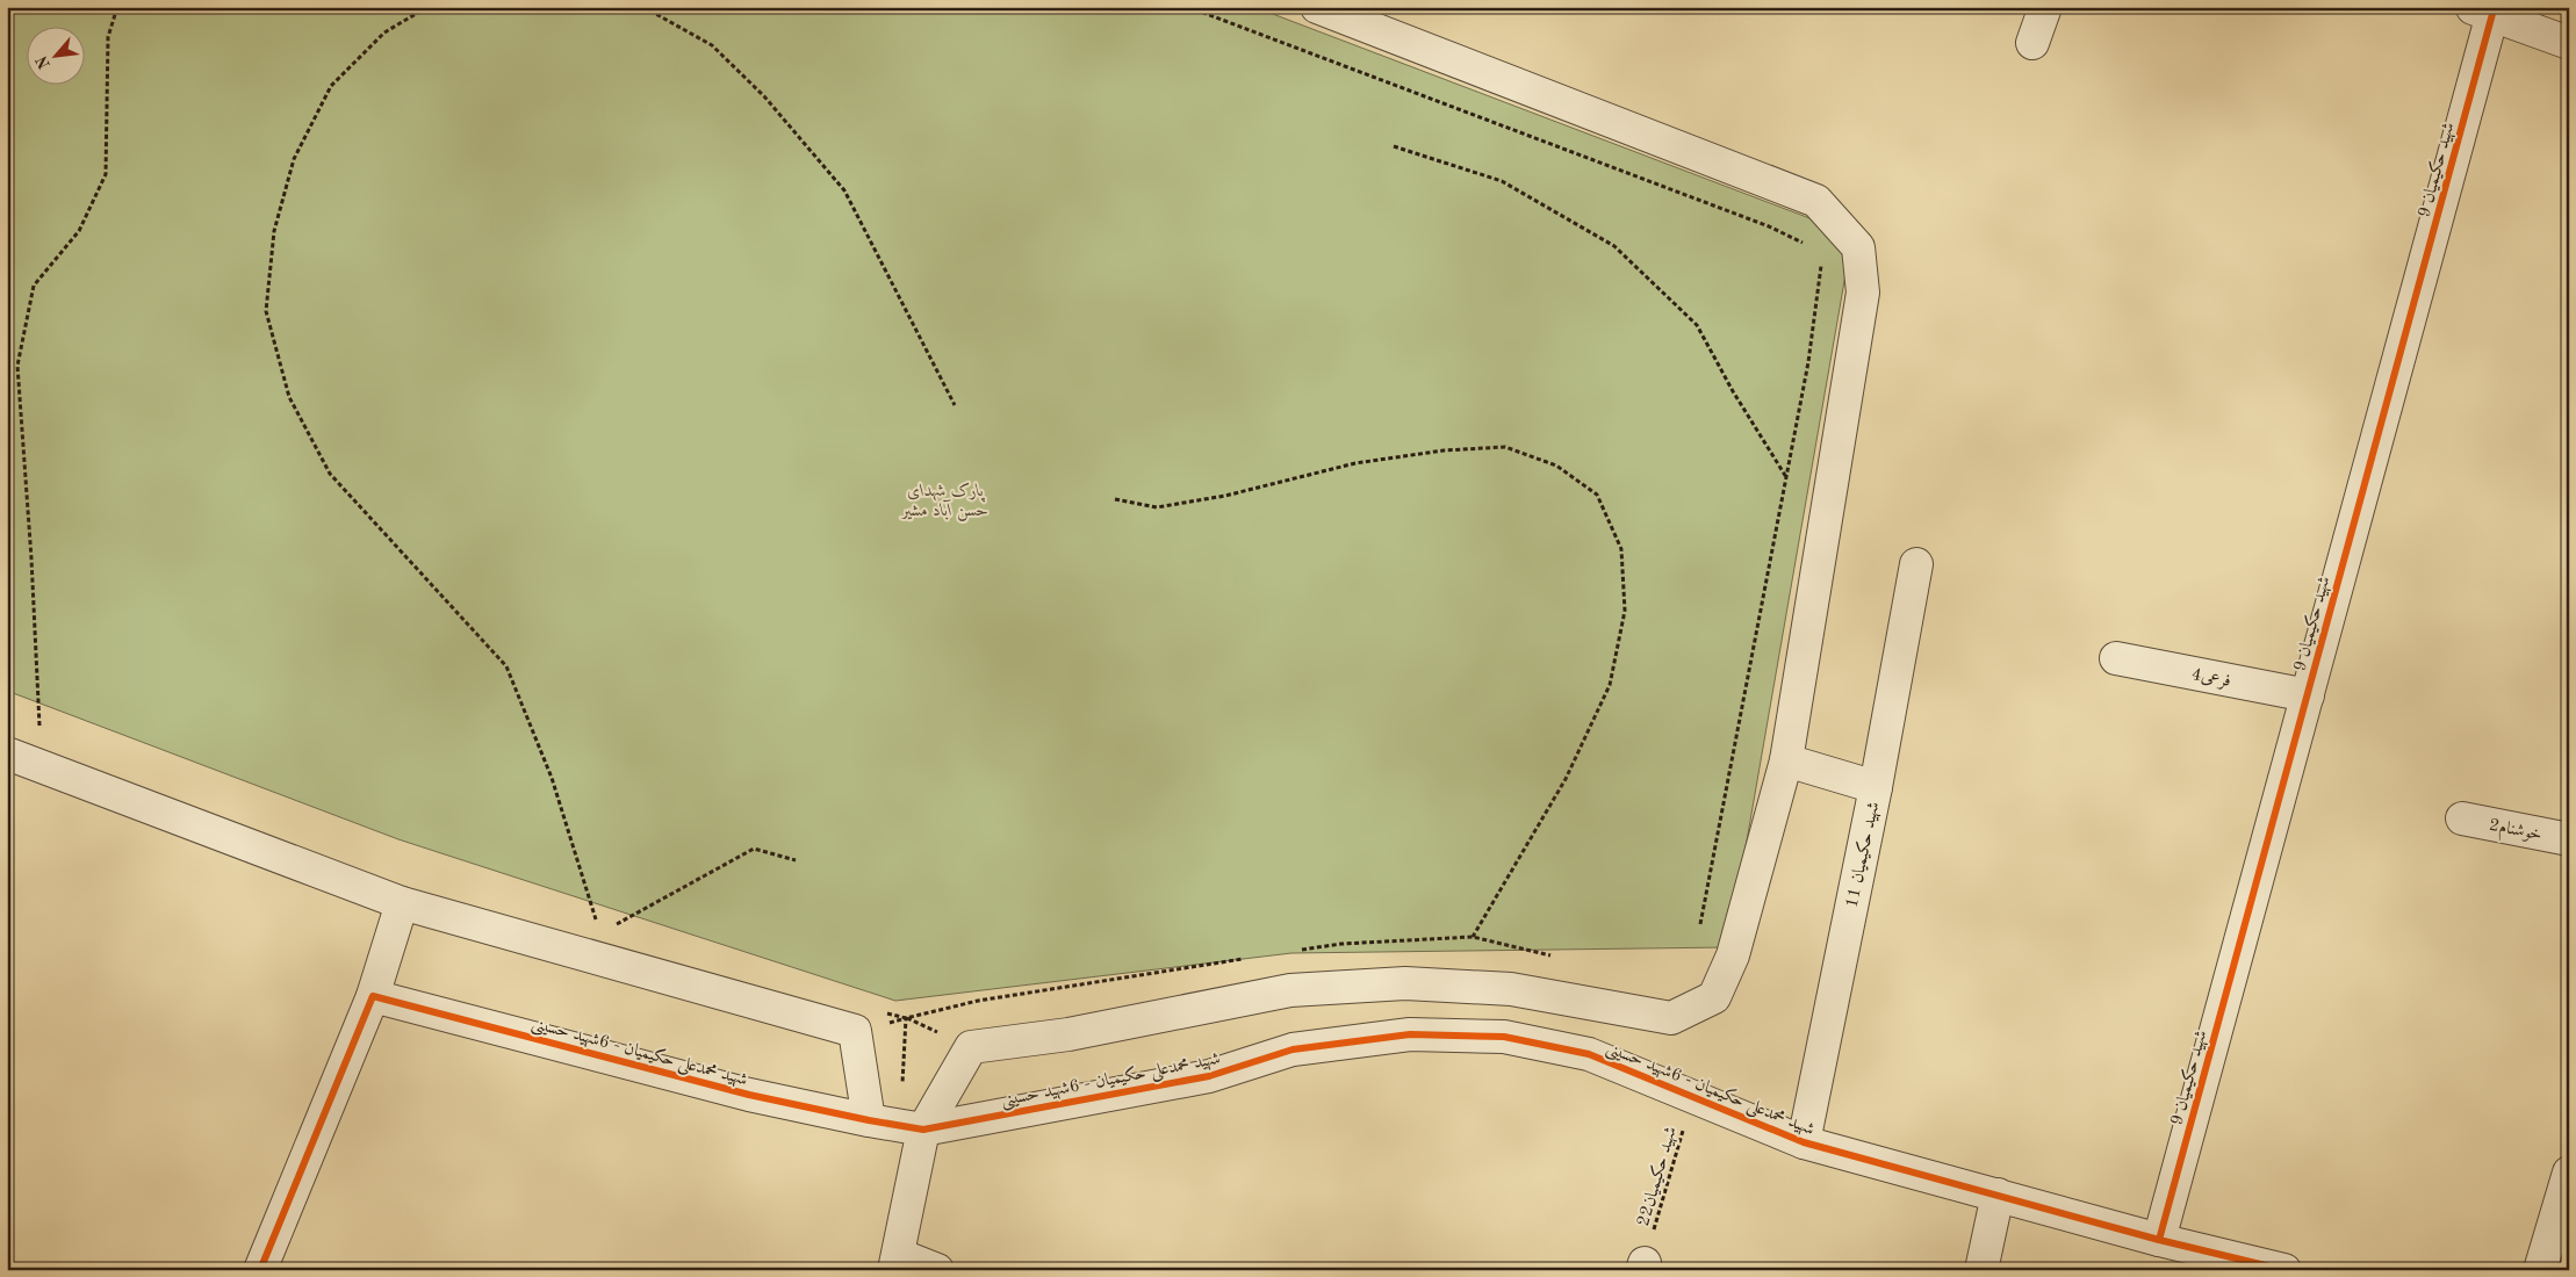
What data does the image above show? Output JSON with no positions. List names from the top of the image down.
{
  "streets": {
    "street": [
      "شهید حکیمیان 9",
      "فرعی4",
      "2خوشنام",
      "شهید حکیمیان 11",
      "شهید محمدعلی حکیمیان - 6شهید حسینی"
    ],
    "path": ["شهید حکیمیان22"]
  },
  "crossings": [
    ["شهید حکیمیان 9", "فرعی4"],
    ["شهید حکیمیان 9", "شهید محمدعلی حکیمیان - 6شهید حسینی"],
    ["شهید حکیمیان 11", "شهید محمدعلی حکیمیان - 6شهید حسینی"],
    ["شهید محمدعلی حکیمیان - 6شهید حسینی", "شهید حکیمیان22"]
  ],
  "parks": ["پارک شهدای حسن آباد مشیر"],
  "north": "bottom left"
}
